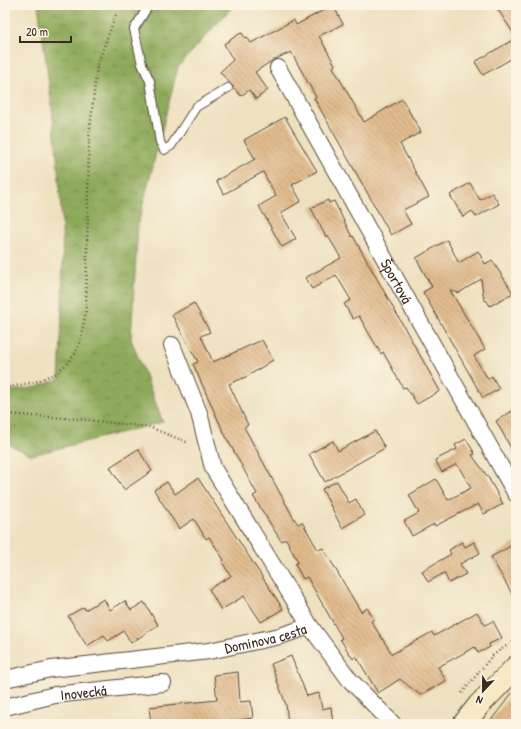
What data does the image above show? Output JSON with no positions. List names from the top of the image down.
{
  "streets": {
    "street": ["Športová", "Dominova cesta", "Inovecká"]
  },
  "scale_bar": "20 m",
  "north": "bottom"
}
